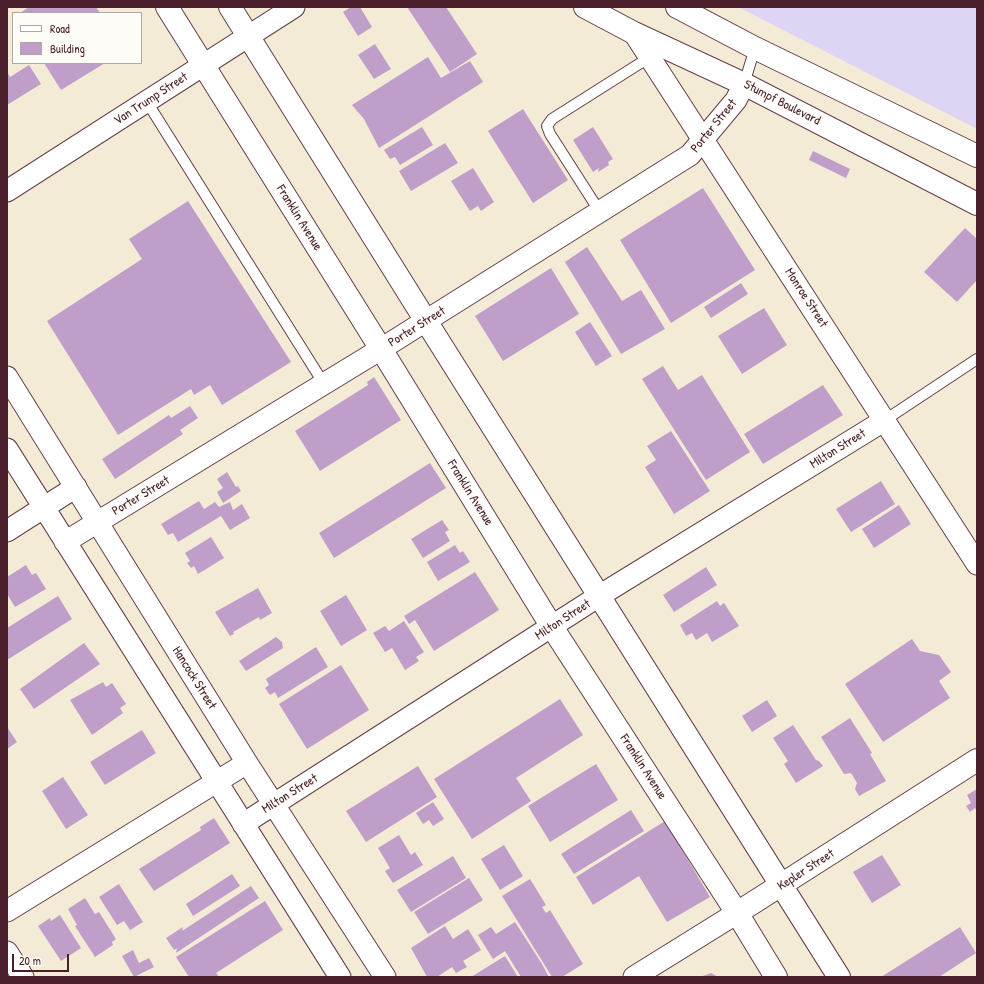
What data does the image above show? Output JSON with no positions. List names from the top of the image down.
{
  "streets": {
    "main road": ["Stumpf Boulevard", "Franklin Avenue", "Kepler Street"],
    "street": [
      "Van Trump Street",
      "Porter Street",
      "Monroe Street",
      "Milton Street",
      "Hancock Street"
    ]
  },
  "crossings": [
    ["Van Trump Street", "Franklin Avenue"],
    ["Stumpf Boulevard", "Porter Street"],
    ["Stumpf Boulevard", "Monroe Street"],
    ["Porter Street", "Franklin Avenue"],
    ["Porter Street", "Monroe Street"],
    ["Porter Street", "Hancock Street"],
    ["Franklin Avenue", "Milton Street"],
    ["Franklin Avenue", "Kepler Street"],
    ["Monroe Street", "Milton Street"],
    ["Milton Street", "Hancock Street"]
  ],
  "legend": ["Road", "Building"],
  "scale_bar": "20 m"
}
